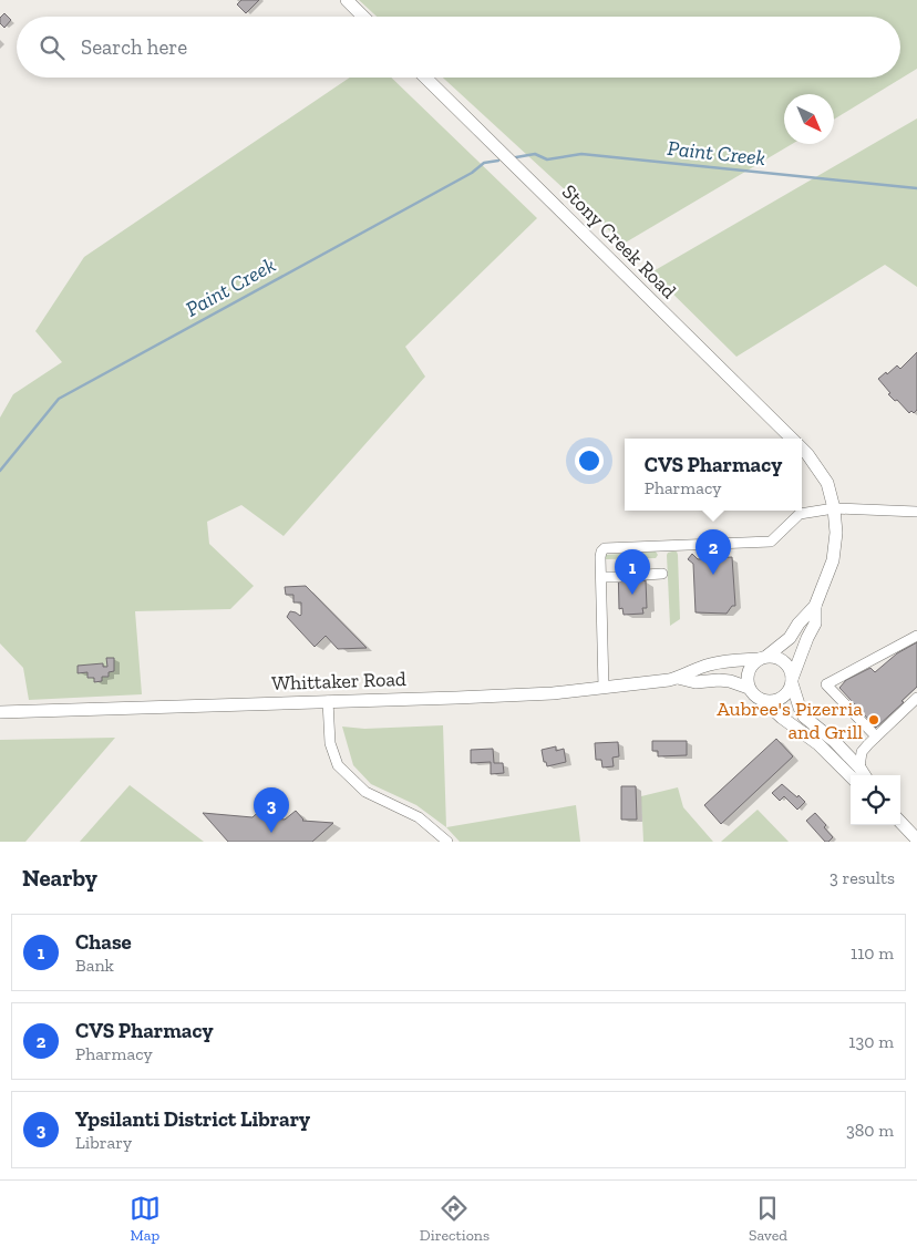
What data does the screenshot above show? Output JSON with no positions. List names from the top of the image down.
{
  "streets": {
    "main road": ["Stony Creek Road", "Whittaker Road"]
  },
  "crossings": [
    ["Stony Creek Road", "Whittaker Road"]
  ],
  "water": ["Paint Creek"],
  "places": ["Aubree's Pizerria and Grill"],
  "north": "bottom right",
  "page": {
    "search": "Search here",
    "popup": ["CVS Pharmacy", "Pharmacy"],
    "pins": ["2", "1", "3"],
    "heading": ["Nearby", "3 results"],
    "list": [
      {
        "mark": "1",
        "name": "Chase",
        "note": "Bank",
        "value": "110 m"
      },
      {
        "mark": "2",
        "name": "CVS Pharmacy",
        "note": "Pharmacy",
        "value": "130 m"
      },
      {
        "mark": "3",
        "name": "Ypsilanti District Library",
        "note": "Library",
        "value": "380 m"
      }
    ],
    "nav": ["Map", "Directions", "Saved"]
  }
}
